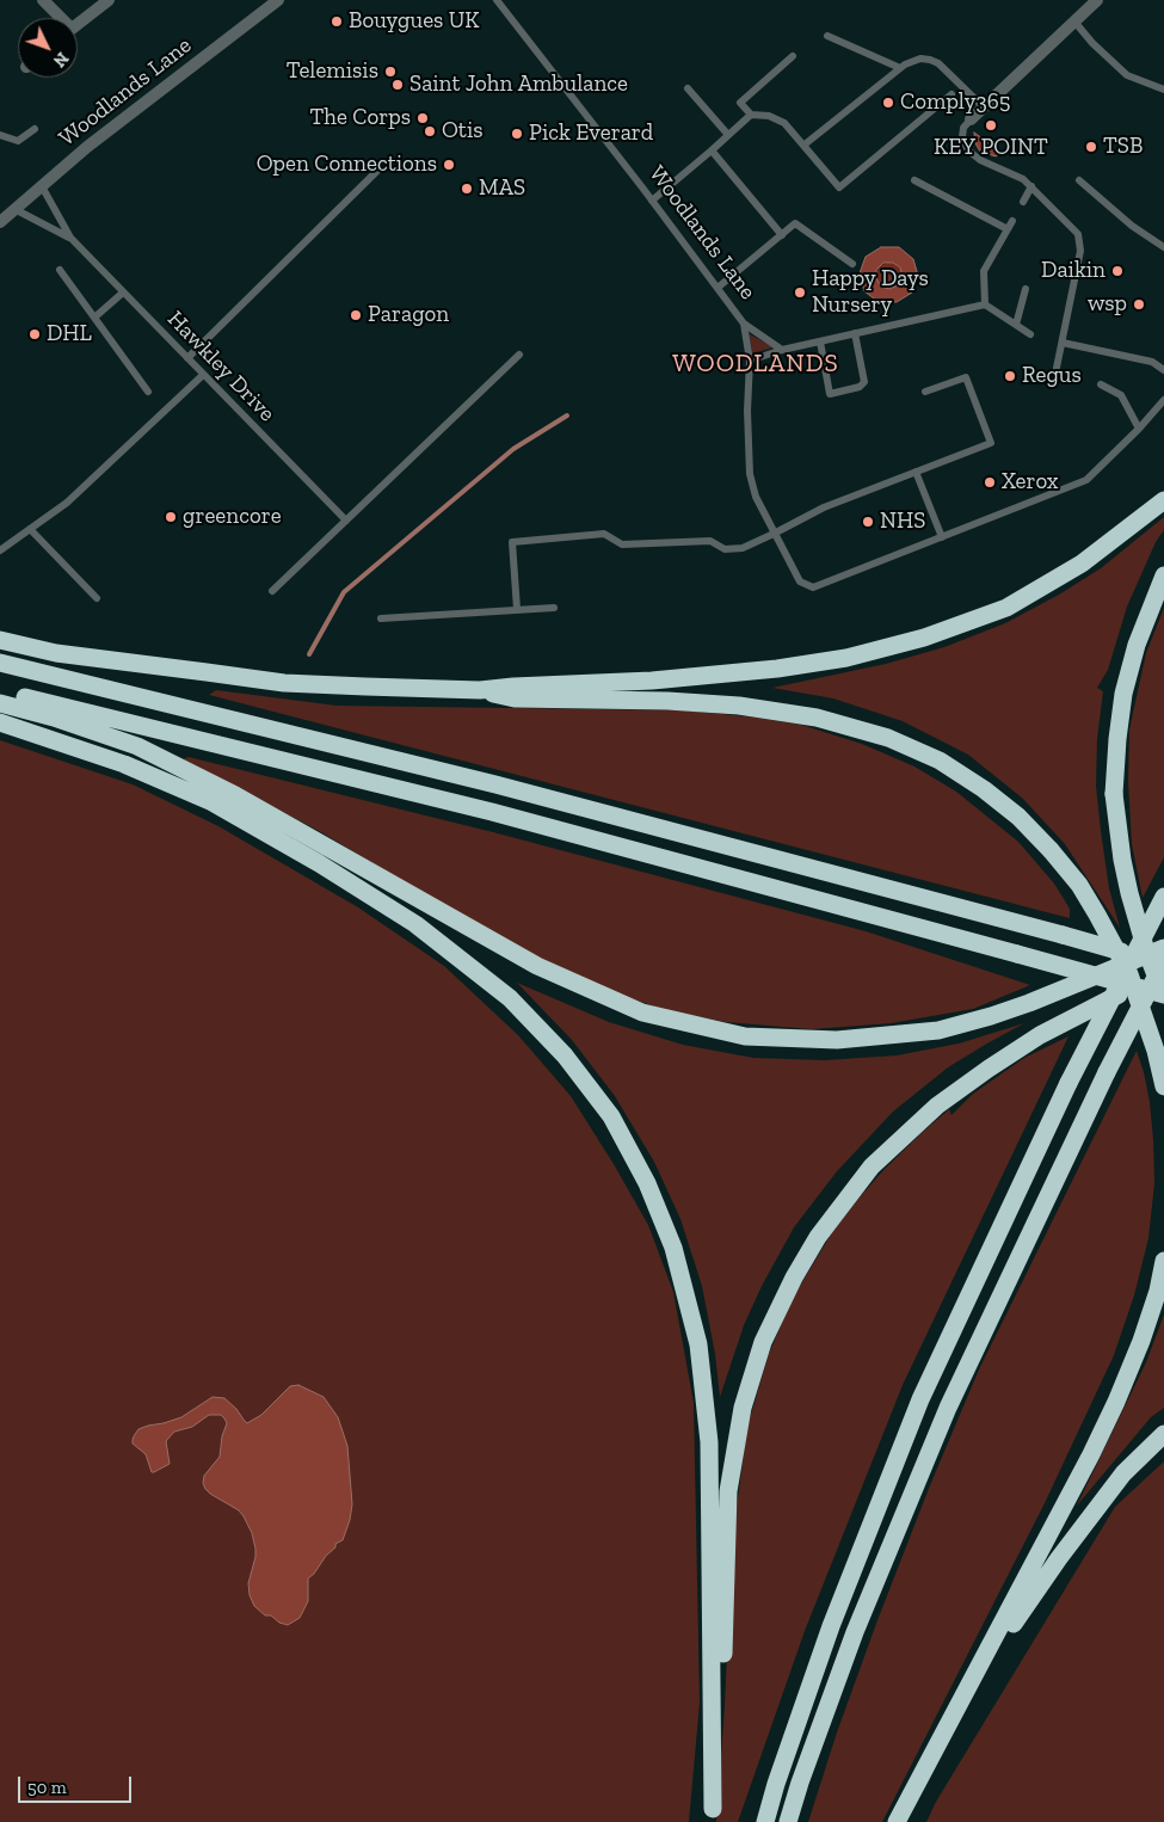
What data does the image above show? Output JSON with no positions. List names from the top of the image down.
{
  "streets": {
    "street": ["Woodlands Lane"],
    "lane": ["Hawkley Drive"]
  },
  "crossings": [
    ["Woodlands Lane", "Hawkley Drive"]
  ],
  "districts": ["WOODLANDS"],
  "places": [
    "Bouygues UK",
    "Telemisis",
    "Saint John Ambulance",
    "Comply365",
    "The Corps",
    "KEY POINT",
    "Otis",
    "Pick Everard",
    "TSB",
    "Open Connections",
    "MAS",
    "Daikin",
    "Happy Days Nursery",
    "wsp",
    "Paragon",
    "DHL",
    "Regus",
    "Xerox",
    "greencore",
    "NHS"
  ],
  "scale_bar": "50 m",
  "north": "bottom right"
}
